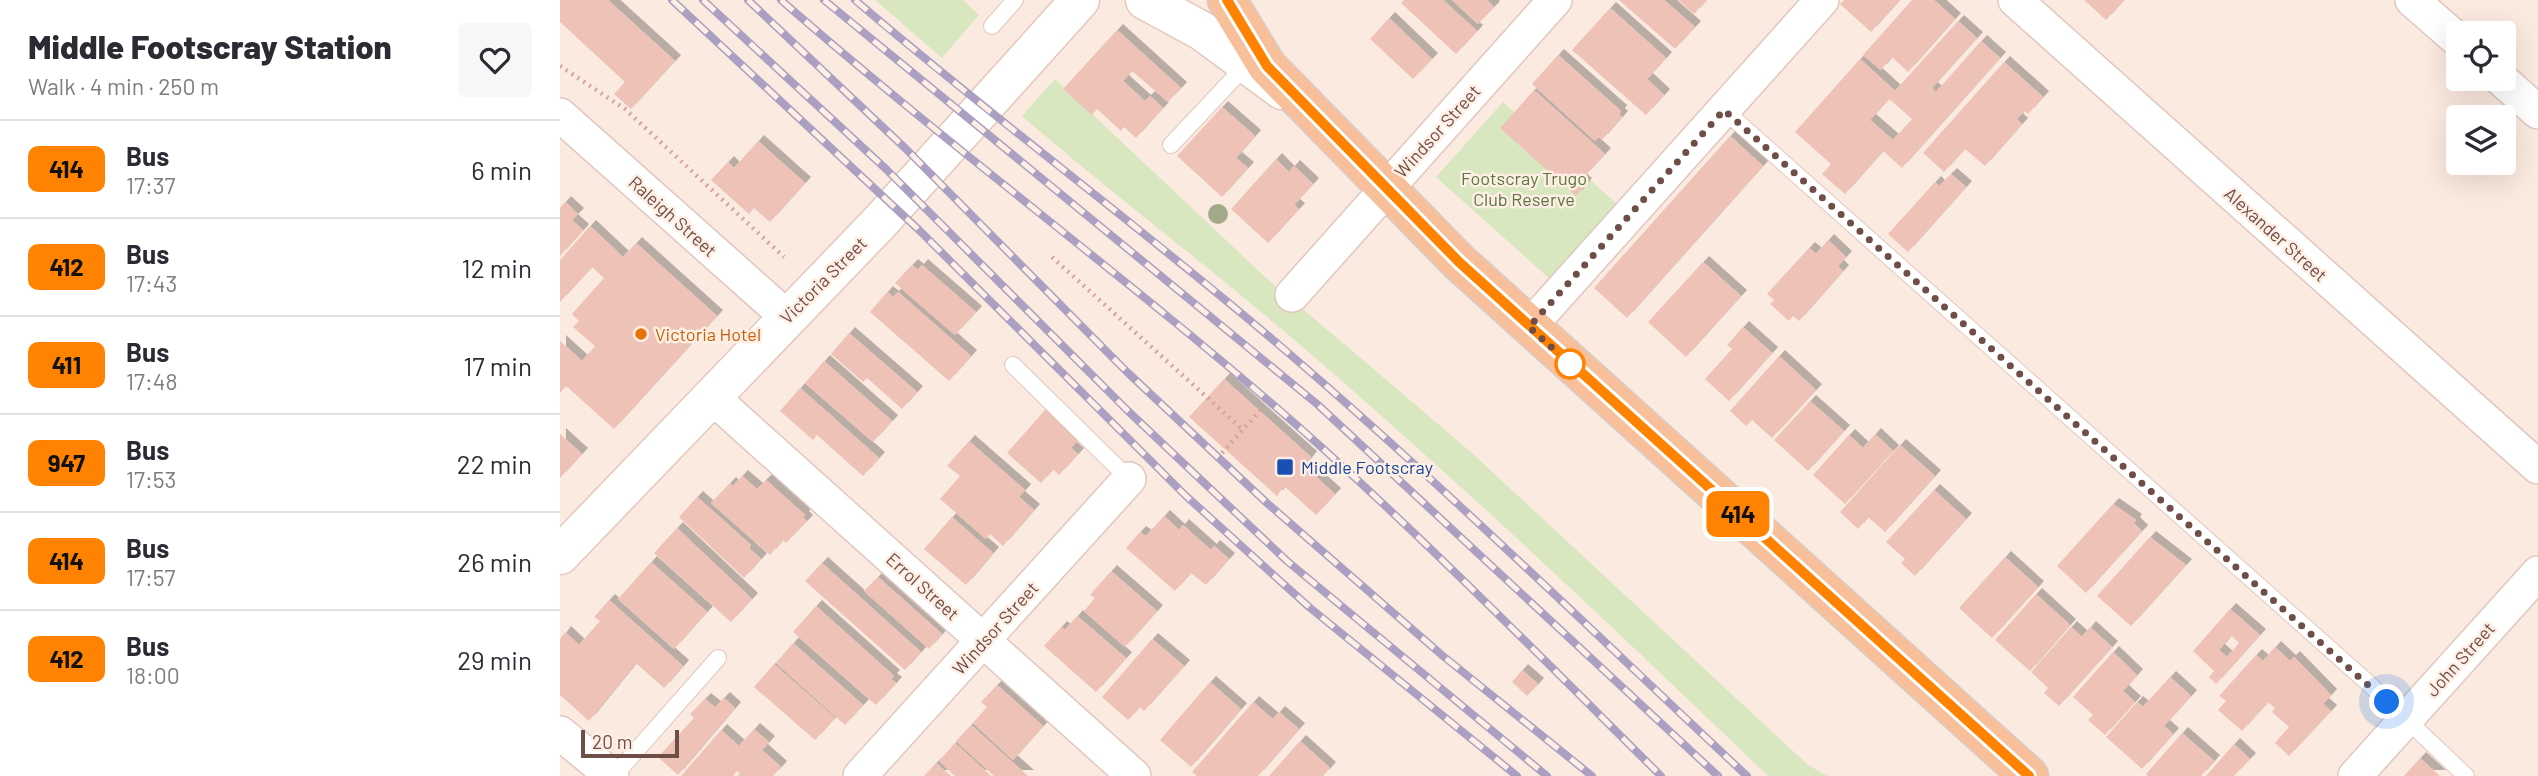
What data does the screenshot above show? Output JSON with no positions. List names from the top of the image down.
{
  "streets": {
    "street": [
      "Windsor Street",
      "Raleigh Street",
      "Alexander Street",
      "Victoria Street",
      "Errol Street",
      "John Street"
    ]
  },
  "crossings": [
    ["Windsor Street", "Errol Street"],
    ["Raleigh Street", "Victoria Street"],
    ["Victoria Street", "Errol Street"]
  ],
  "parks": ["Footscray Trugo Club Reserve"],
  "places": {
    "other": ["Victoria Hotel"],
    "transit": ["Middle Footscray"]
  },
  "lines": ["bus line 414"],
  "scale_bar": "20 m",
  "page": {
    "heading": ["Middle Footscray Station", "Walk · 4 min · 250 m"],
    "on_map": "414",
    "list": [
      {
        "mark": "414",
        "name": "Bus",
        "note": "17:37",
        "value": "6 min"
      },
      {
        "mark": "412",
        "name": "Bus",
        "note": "17:43",
        "value": "12 min"
      },
      {
        "mark": "411",
        "name": "Bus",
        "note": "17:48",
        "value": "17 min"
      },
      {
        "mark": "947",
        "name": "Bus",
        "note": "17:53",
        "value": "22 min"
      },
      {
        "mark": "414",
        "name": "Bus",
        "note": "17:57",
        "value": "26 min"
      },
      {
        "mark": "412",
        "name": "Bus",
        "note": "18:00",
        "value": "29 min"
      }
    ],
    "scale": "20 m"
  }
}
